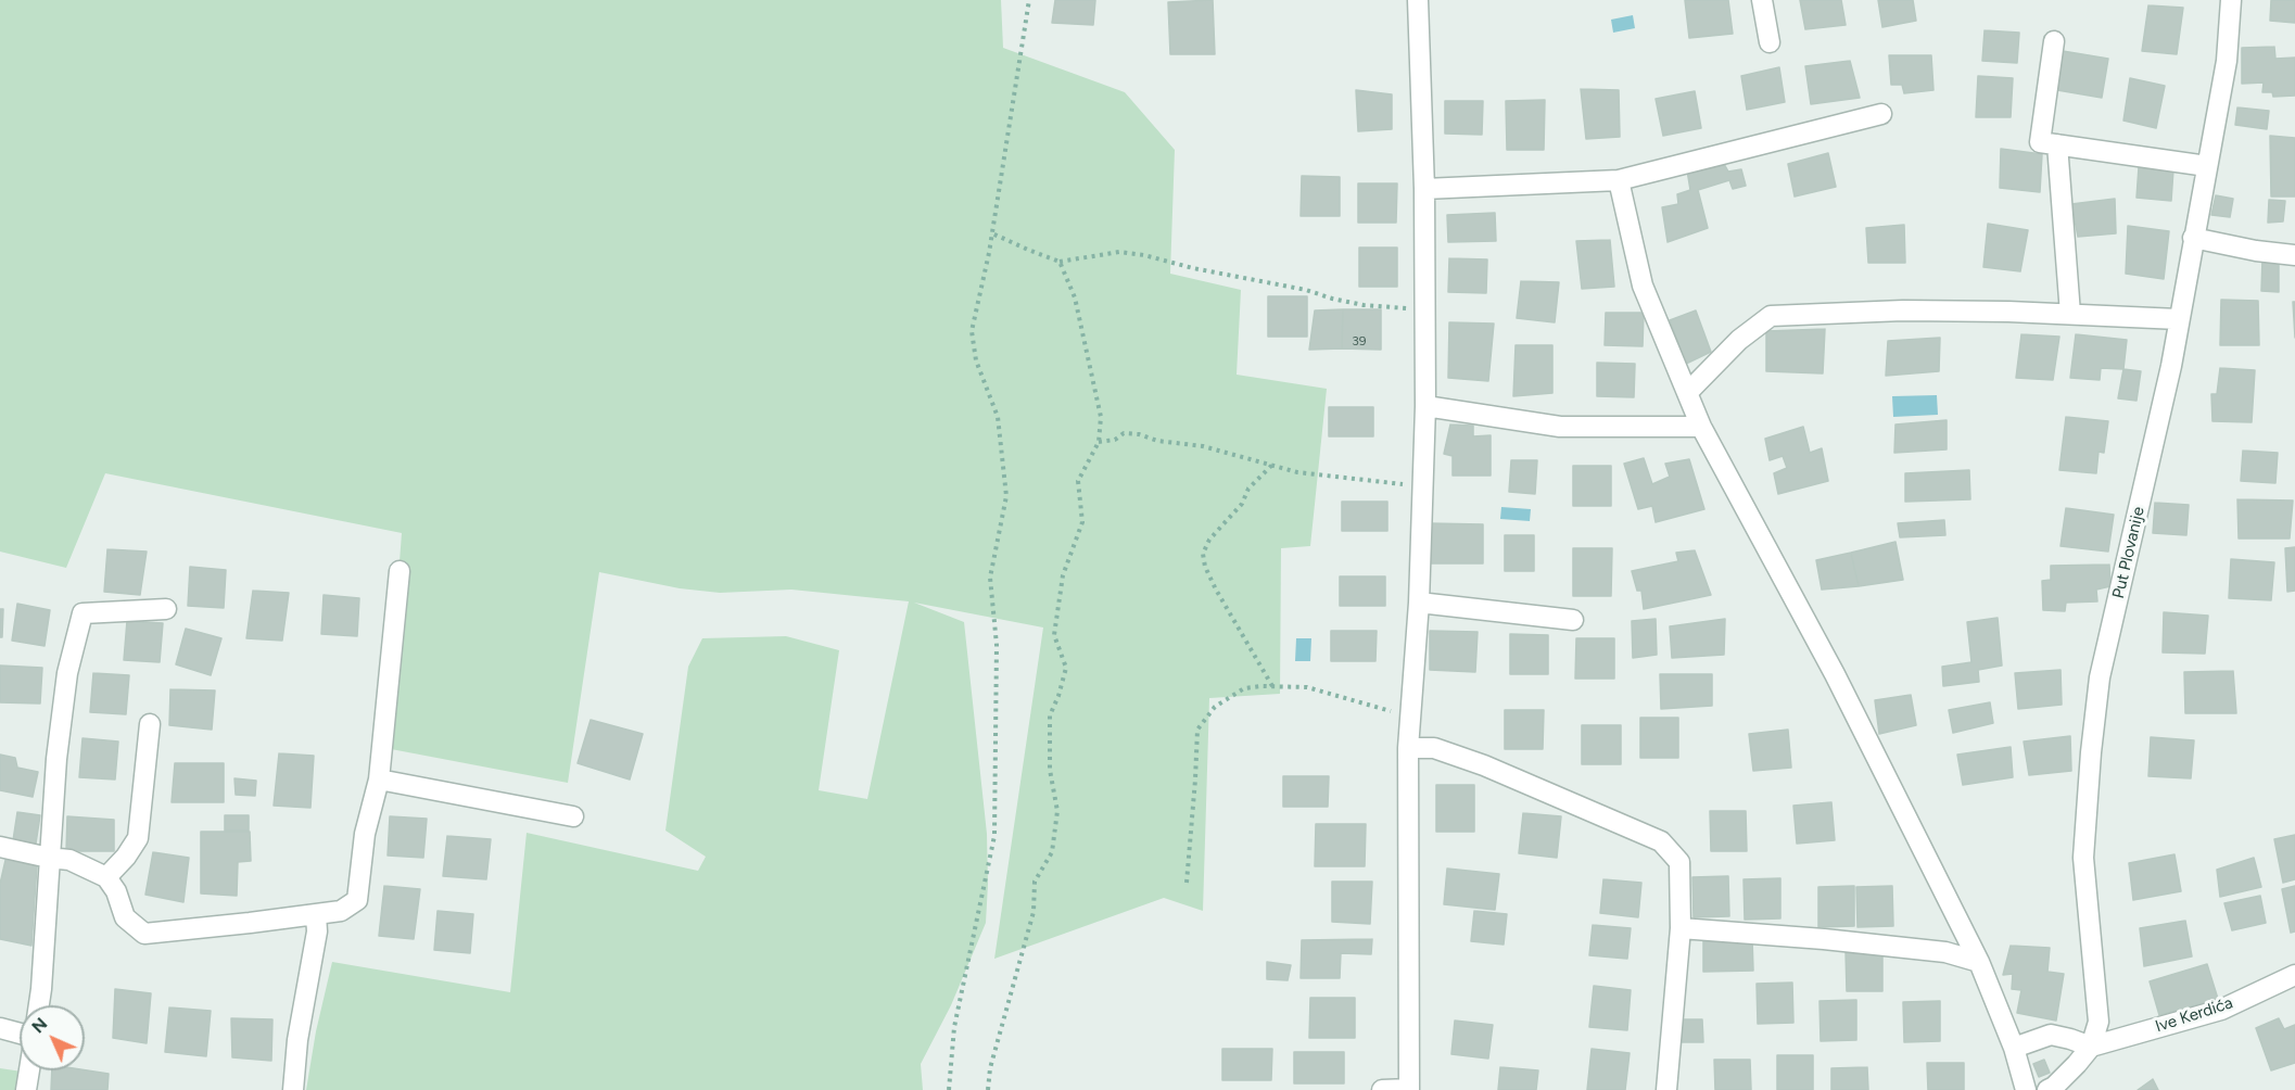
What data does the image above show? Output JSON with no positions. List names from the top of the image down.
{
  "streets": {
    "street": ["Put Plovanije", "Ive Kerdića"]
  },
  "crossings": [
    ["Put Plovanije", "Ive Kerdića"]
  ],
  "house_numbers": ["39"],
  "north": "top left"
}
